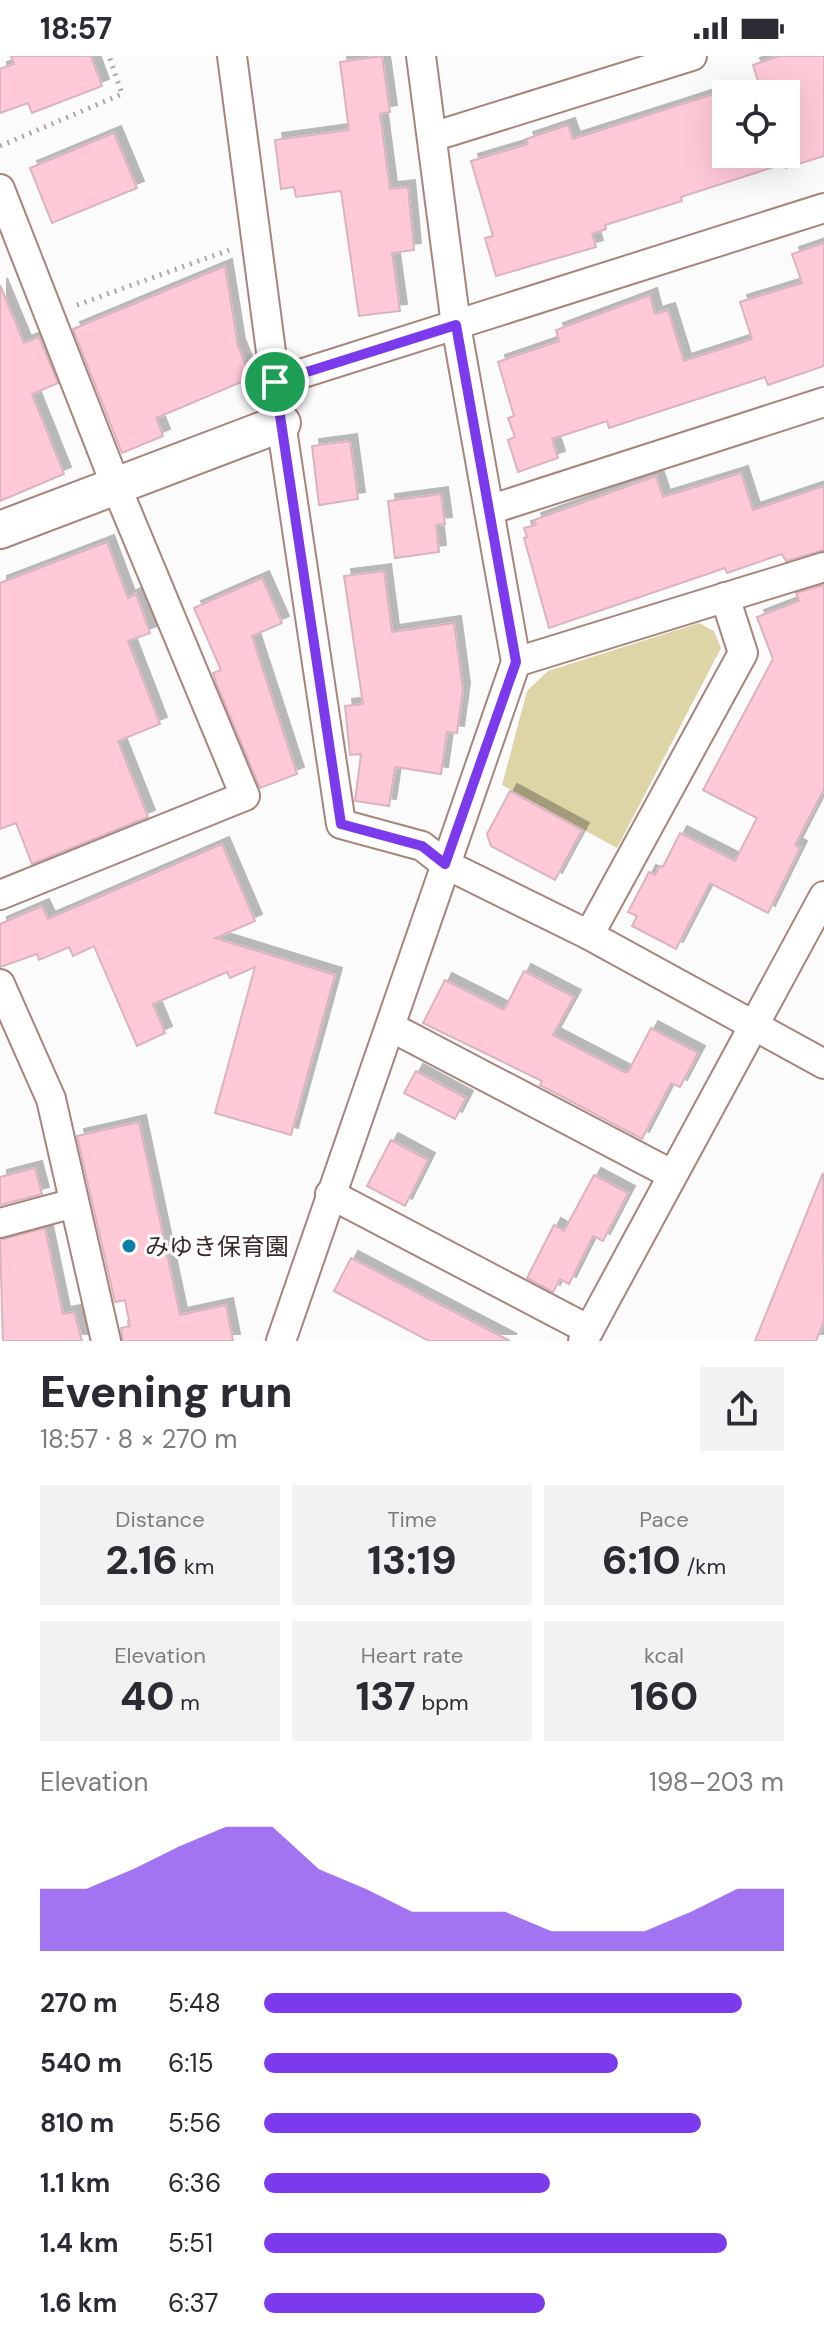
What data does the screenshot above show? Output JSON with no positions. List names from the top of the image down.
{
  "places": ["みゆき保育園"],
  "page": {
    "status": "18:57",
    "heading": ["Evening run", "18:57 · 8 × 270 m"],
    "stats": [
      ["Distance", "2.16 km"],
      ["Time", "13:19"],
      ["Pace", "6:10 /km"],
      ["Elevation", "40 m"],
      ["Heart rate", "137 bpm"],
      ["kcal", "160"]
    ],
    "chart": ["Elevation", "198–203 m"],
    "list": [
      {
        "name": "270 m",
        "note": "5:48"
      },
      {
        "name": "540 m",
        "note": "6:15"
      },
      {
        "name": "810 m",
        "note": "5:56"
      },
      {
        "name": "1.1 km",
        "note": "6:36"
      },
      {
        "name": "1.4 km",
        "note": "5:51"
      },
      {
        "name": "1.6 km",
        "note": "6:37"
      }
    ]
  }
}
